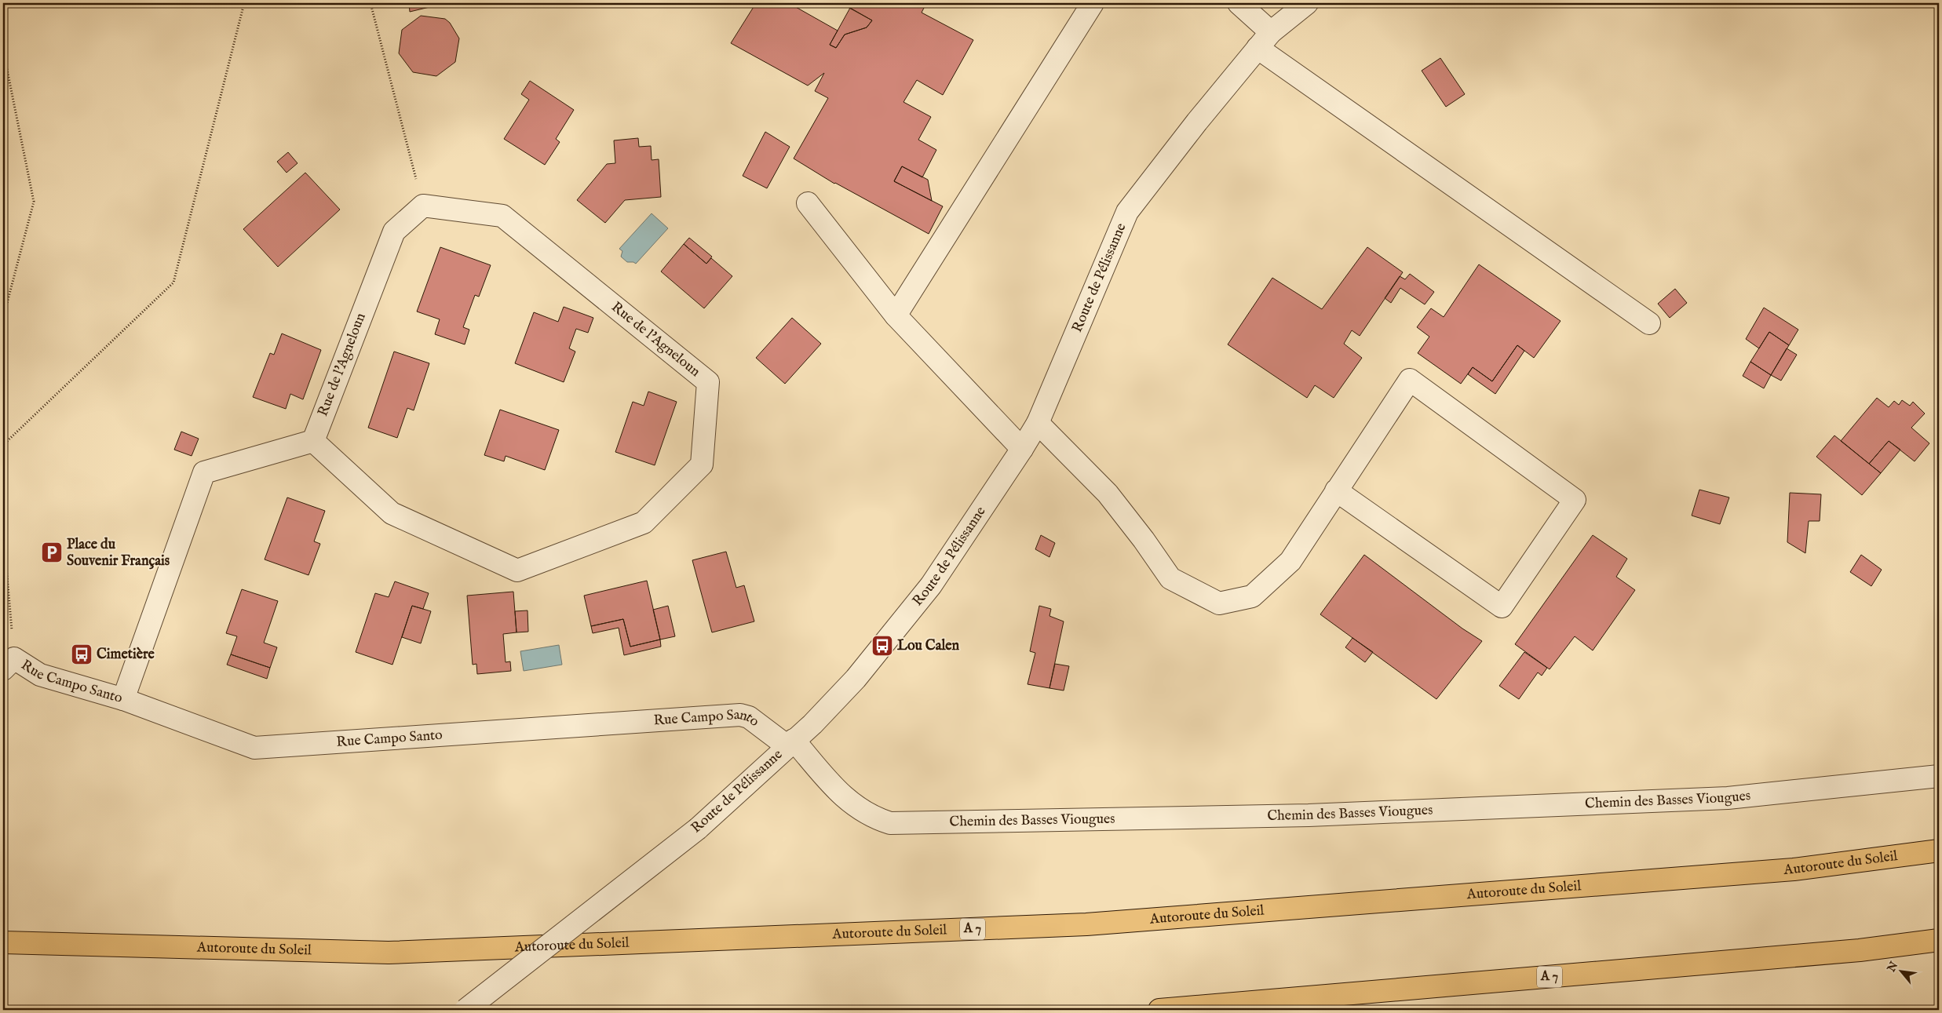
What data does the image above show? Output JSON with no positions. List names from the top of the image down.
{
  "streets": {
    "highway": ["Autoroute du Soleil", "A 7"],
    "street": [
      "Route de Pélissanne",
      "Rue de l'Agneloun",
      "Rue Campo Santo",
      "Chemin des Basses Viougues"
    ]
  },
  "crossings": [
    ["Route de Pélissanne", "Rue Campo Santo"],
    ["Route de Pélissanne", "Chemin des Basses Viougues"],
    ["Rue Campo Santo", "Chemin des Basses Viougues"]
  ],
  "places": {
    "parking": ["Place du Souvenir Français"],
    "bus stop": ["Lou Calen", "Cimetière"]
  },
  "north": "top left"
}
